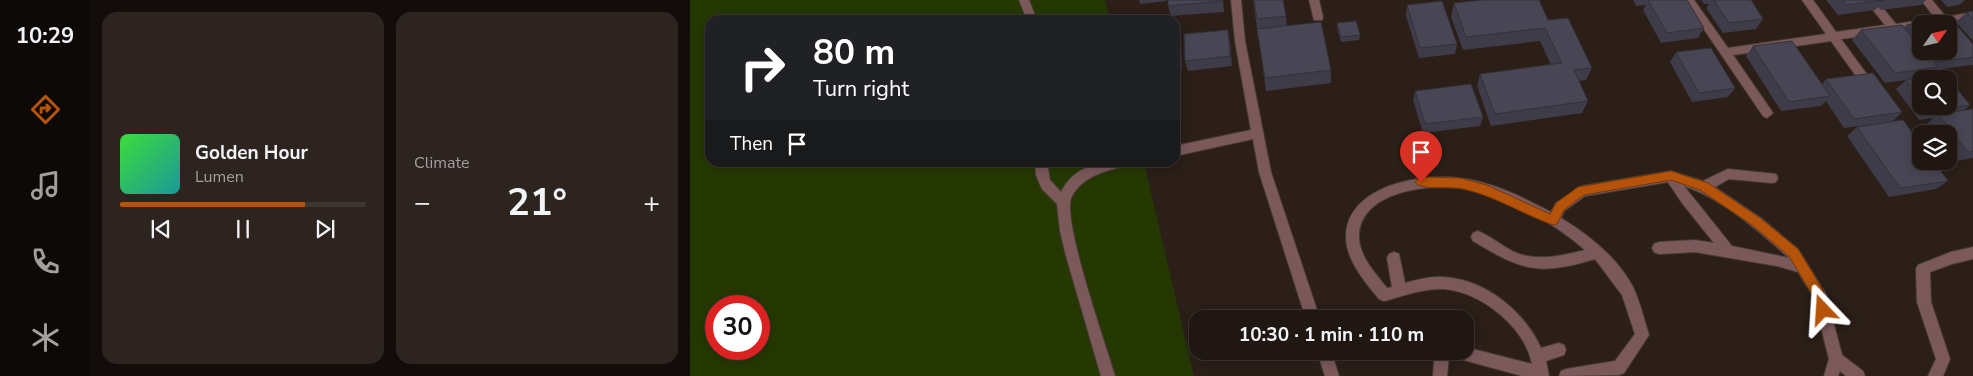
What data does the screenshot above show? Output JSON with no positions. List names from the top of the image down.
{
  "north": "top right",
  "page": {
    "tabs": "10:29",
    "tile": "Climate",
    "turn": ["80 m", "Turn right"],
    "then": "Then",
    "song": ["Golden Hour", "Lumen"],
    "heat": ["−", "21°", "+"],
    "limit": "30",
    "trip": "10:30 · 1 min · 110 m"
  }
}
